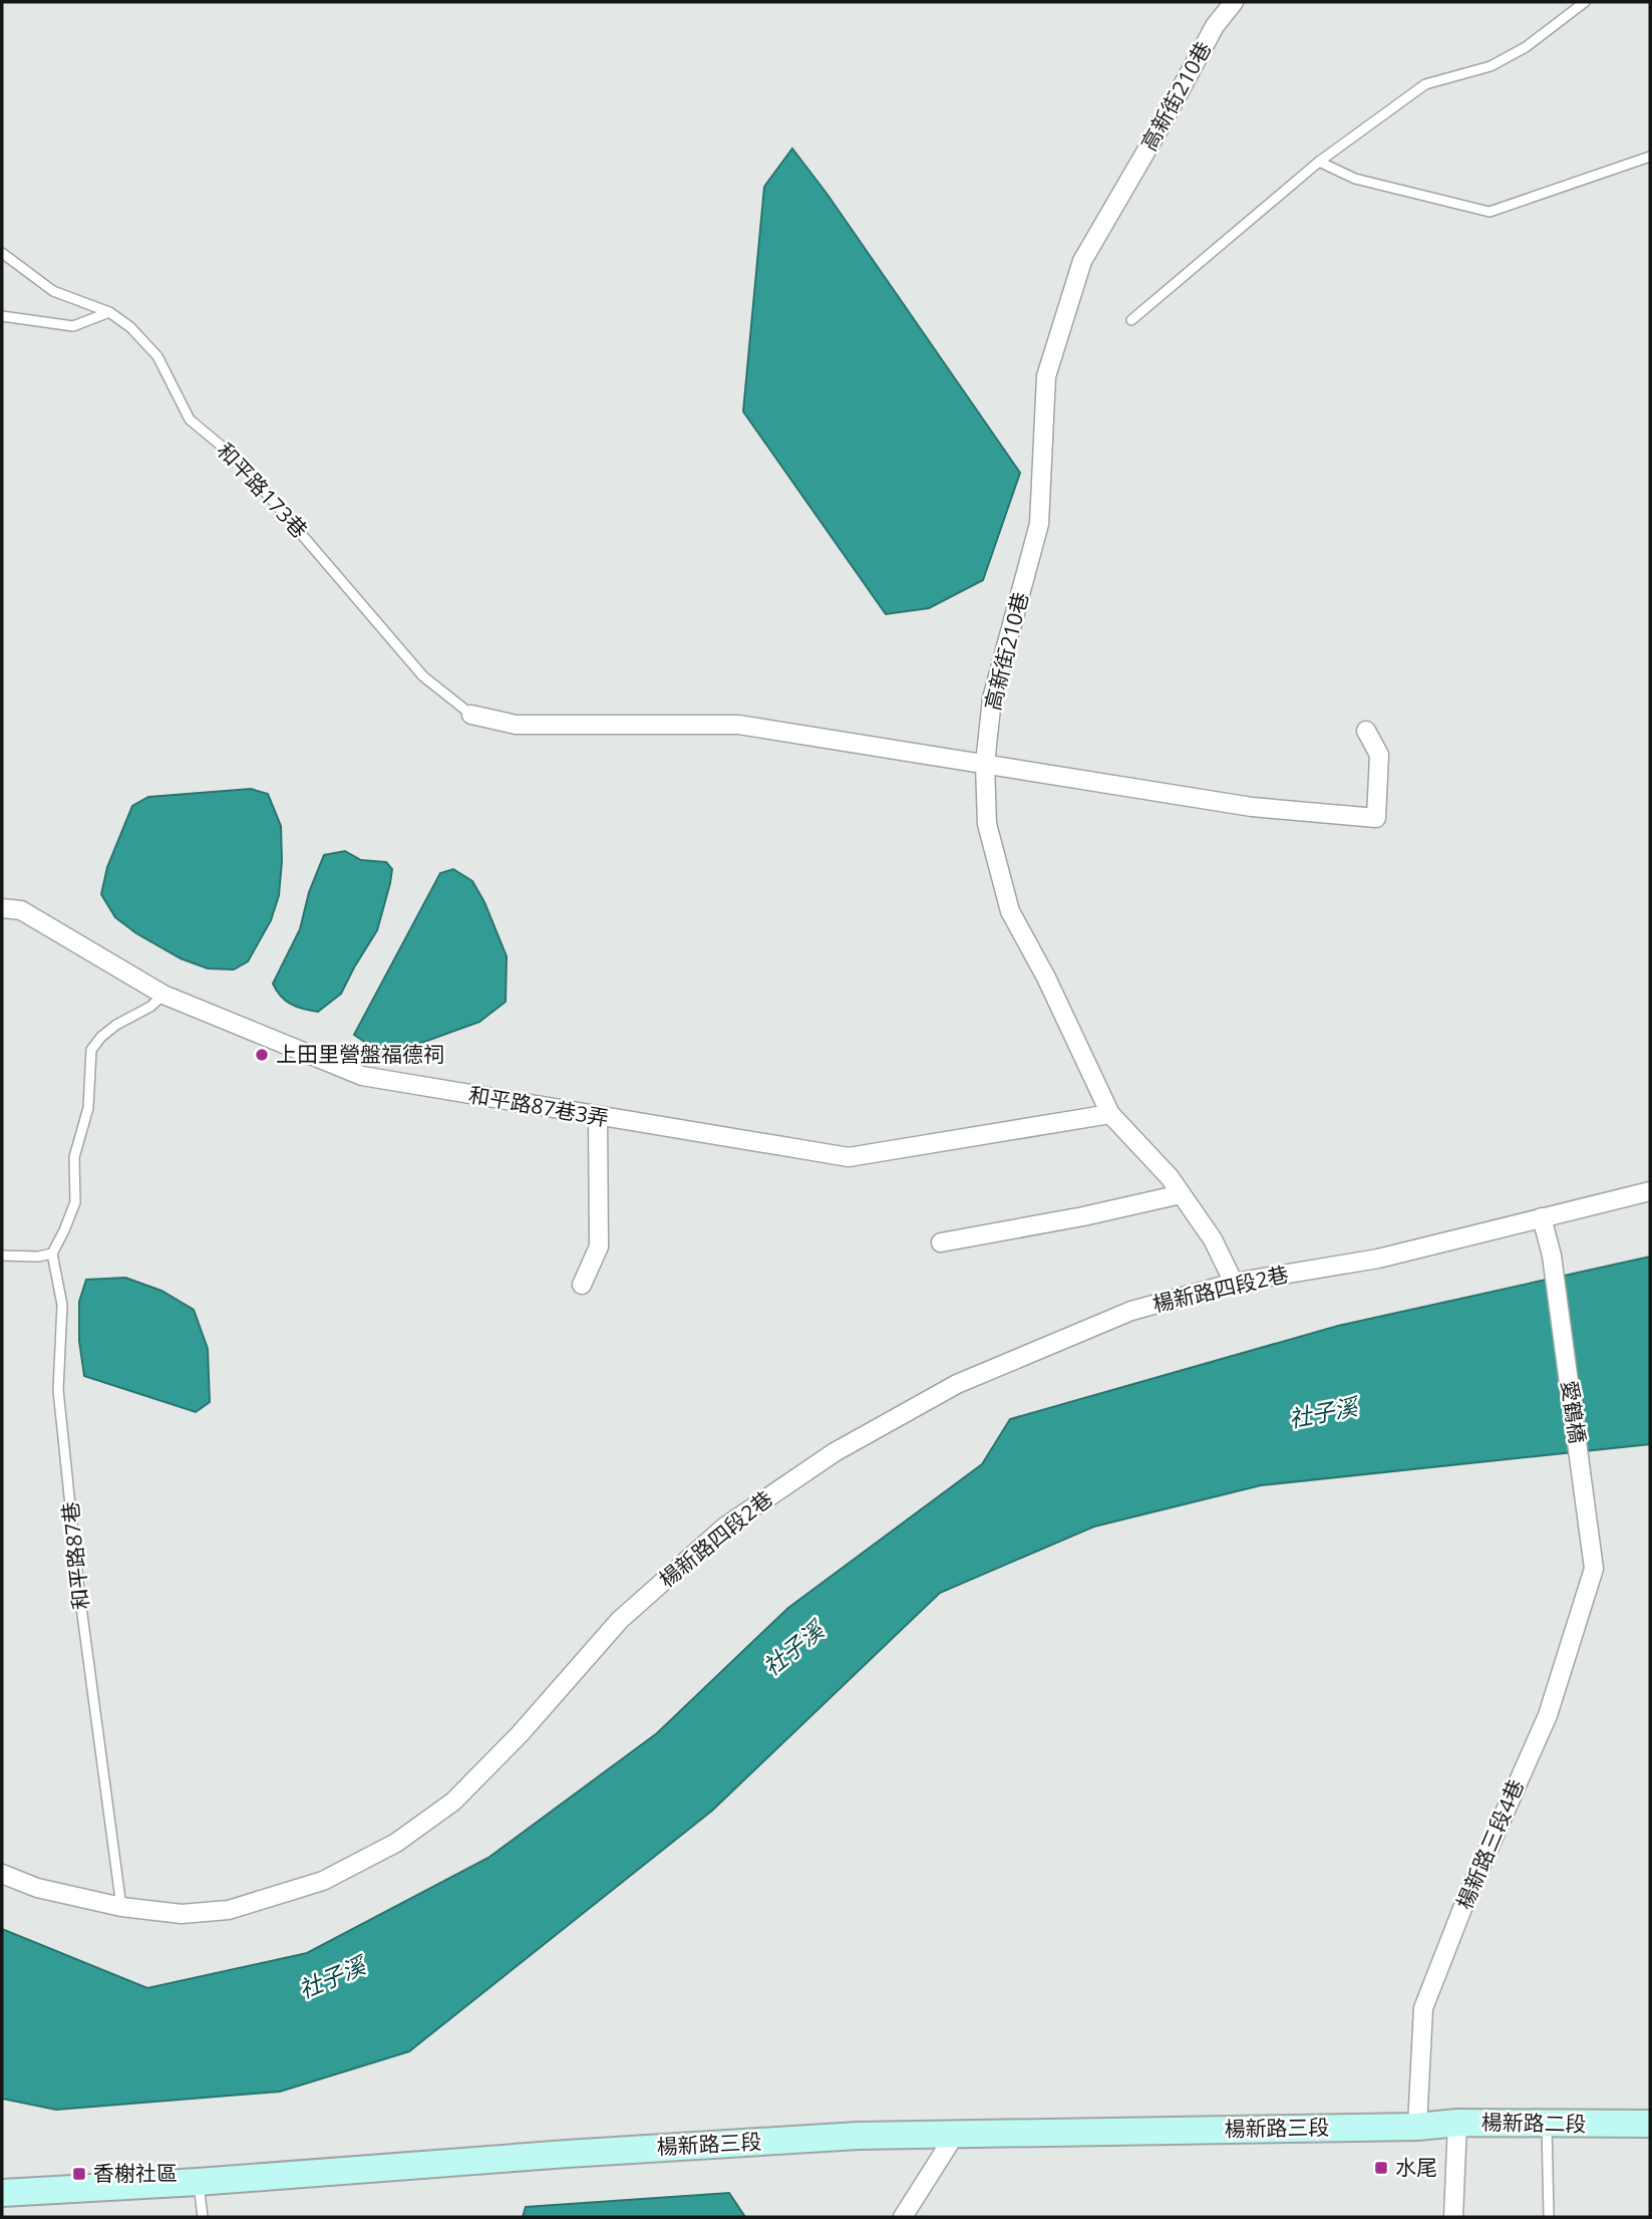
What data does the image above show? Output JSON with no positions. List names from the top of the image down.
{
  "streets": {
    "main road": ["楊新路二段", "楊新路三段"],
    "street": [
      "高新街210巷",
      "和平路87巷3弄",
      "楊新路四段2巷",
      "愛鶴橋",
      "楊新路三段4巷"
    ],
    "lane": ["和平路173巷", "和平路87巷"]
  },
  "crossings": [
    ["高新街210巷", "和平路87巷3弄"],
    ["高新街210巷", "楊新路四段2巷"],
    ["楊新路四段2巷", "愛鶴橋"],
    ["楊新路四段2巷", "和平路87巷"],
    ["愛鶴橋", "楊新路三段4巷"],
    ["楊新路三段4巷", "楊新路二段"],
    ["楊新路三段4巷", "楊新路三段"],
    ["楊新路二段", "楊新路三段"]
  ],
  "water": ["社子溪"],
  "places": {
    "other": ["上田里營盤福德祠"],
    "transit": ["水尾", "香榭社區"]
  }
}
